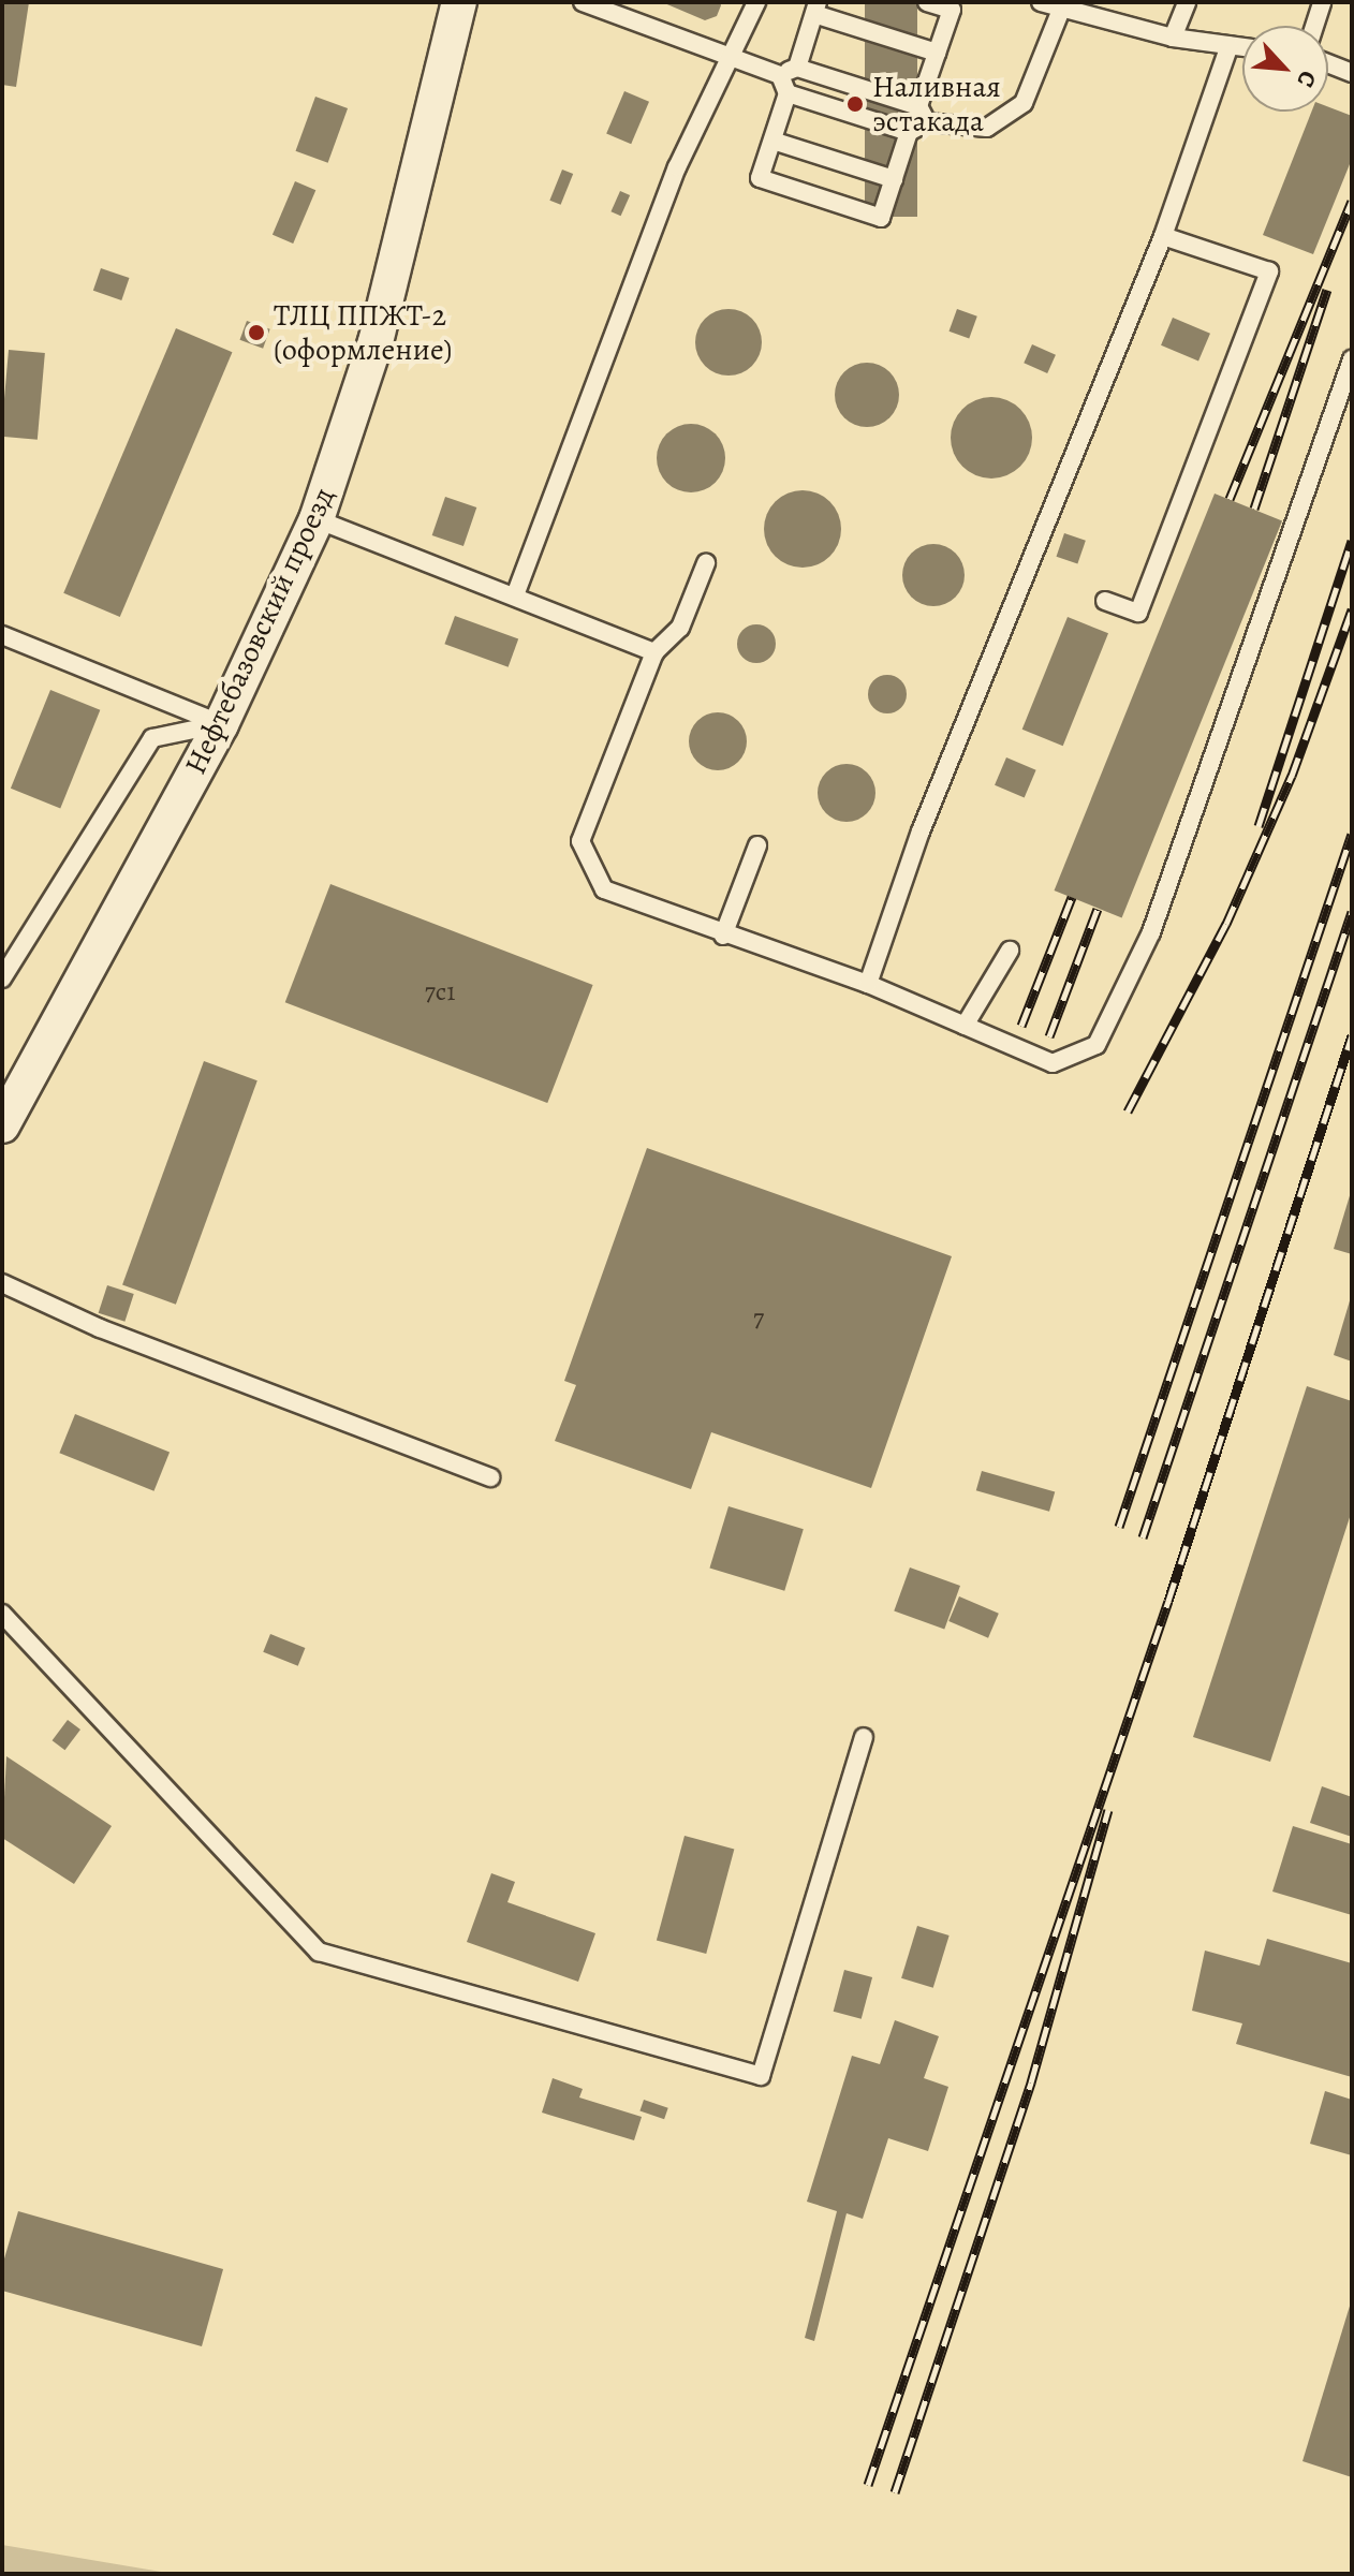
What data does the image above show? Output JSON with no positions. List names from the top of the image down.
{
  "streets": {
    "street": ["Нефтебазовский проезд"]
  },
  "places": ["Наливная эстакада", "ТЛЦ ППЖТ-2 (оформление)"],
  "house_numbers": ["7с1", "7"],
  "north": "bottom right"
}
